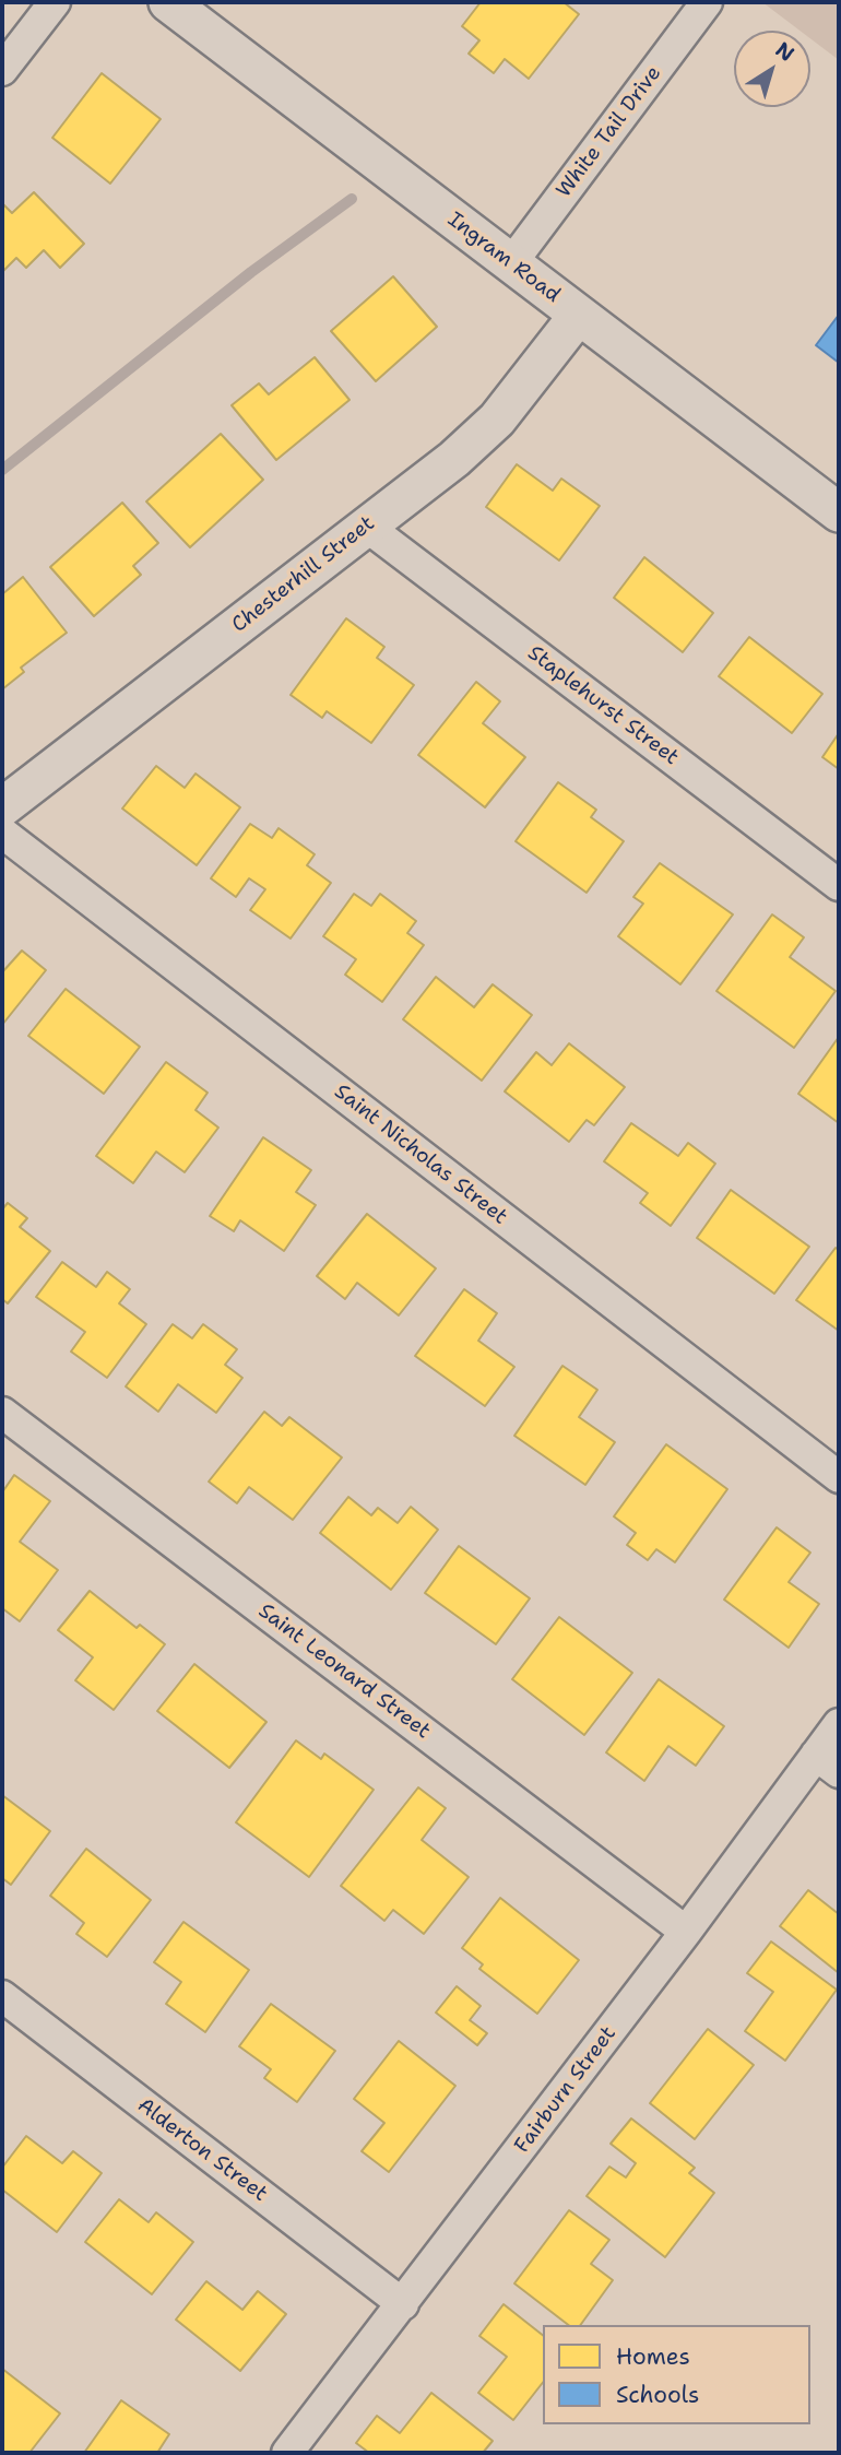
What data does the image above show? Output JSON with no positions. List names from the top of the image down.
{
  "streets": {
    "street": [
      "White Tail Drive",
      "Ingram Road",
      "Chesterhill Street",
      "Staplehurst Street",
      "Saint Nicholas Street",
      "Saint Leonard Street",
      "Fairburn Street",
      "Alderton Street"
    ]
  },
  "crossings": [
    ["White Tail Drive", "Ingram Road"],
    ["Ingram Road", "Chesterhill Street"],
    ["Chesterhill Street", "Staplehurst Street"],
    ["Saint Leonard Street", "Fairburn Street"],
    ["Fairburn Street", "Alderton Street"]
  ],
  "legend": ["Homes", "Schools"],
  "north": "top right"
}
